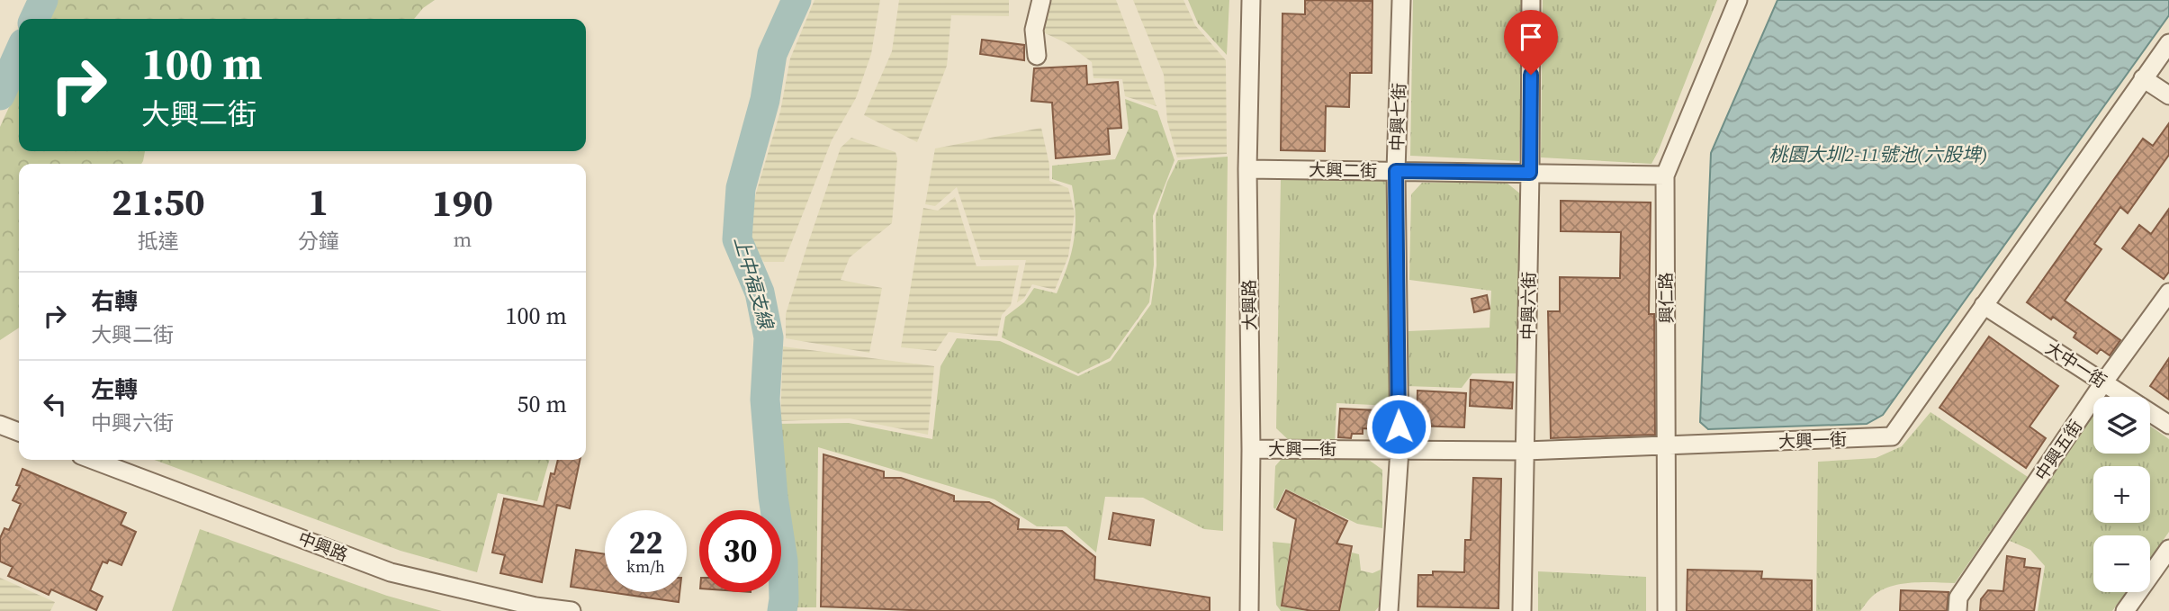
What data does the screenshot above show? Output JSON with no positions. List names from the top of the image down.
{
  "streets": {
    "street": [
      "中興七街",
      "大興二街",
      "興仁路",
      "大興路",
      "中興六街",
      "大中一街",
      "大興一街",
      "中興五街",
      "中興路"
    ]
  },
  "crossings": [
    ["中興七街", "大興二街"],
    ["中興七街", "大興一街"],
    ["大興二街", "興仁路"],
    ["大興二街", "大興路"],
    ["大興二街", "中興六街"],
    ["興仁路", "大興一街"],
    ["大興路", "大興一街"],
    ["中興六街", "大興一街"],
    ["大中一街", "大興一街"],
    ["大中一街", "中興五街"]
  ],
  "water": ["桃園大圳2-11號池(六股埤)", "上中福支線"],
  "page": {
    "turn": ["100 m", "大興二街"],
    "eta": [
      "21:50",
      "抵達",
      "1",
      "分鐘",
      "190",
      "m"
    ],
    "list": [
      {
        "name": "右轉",
        "note": "大興二街",
        "value": "100 m"
      },
      {
        "name": "左轉",
        "note": "中興六街",
        "value": "50 m"
      }
    ],
    "map_buttons": ["+", "−"],
    "speed": "22 km/h",
    "limit": "30"
  }
}
